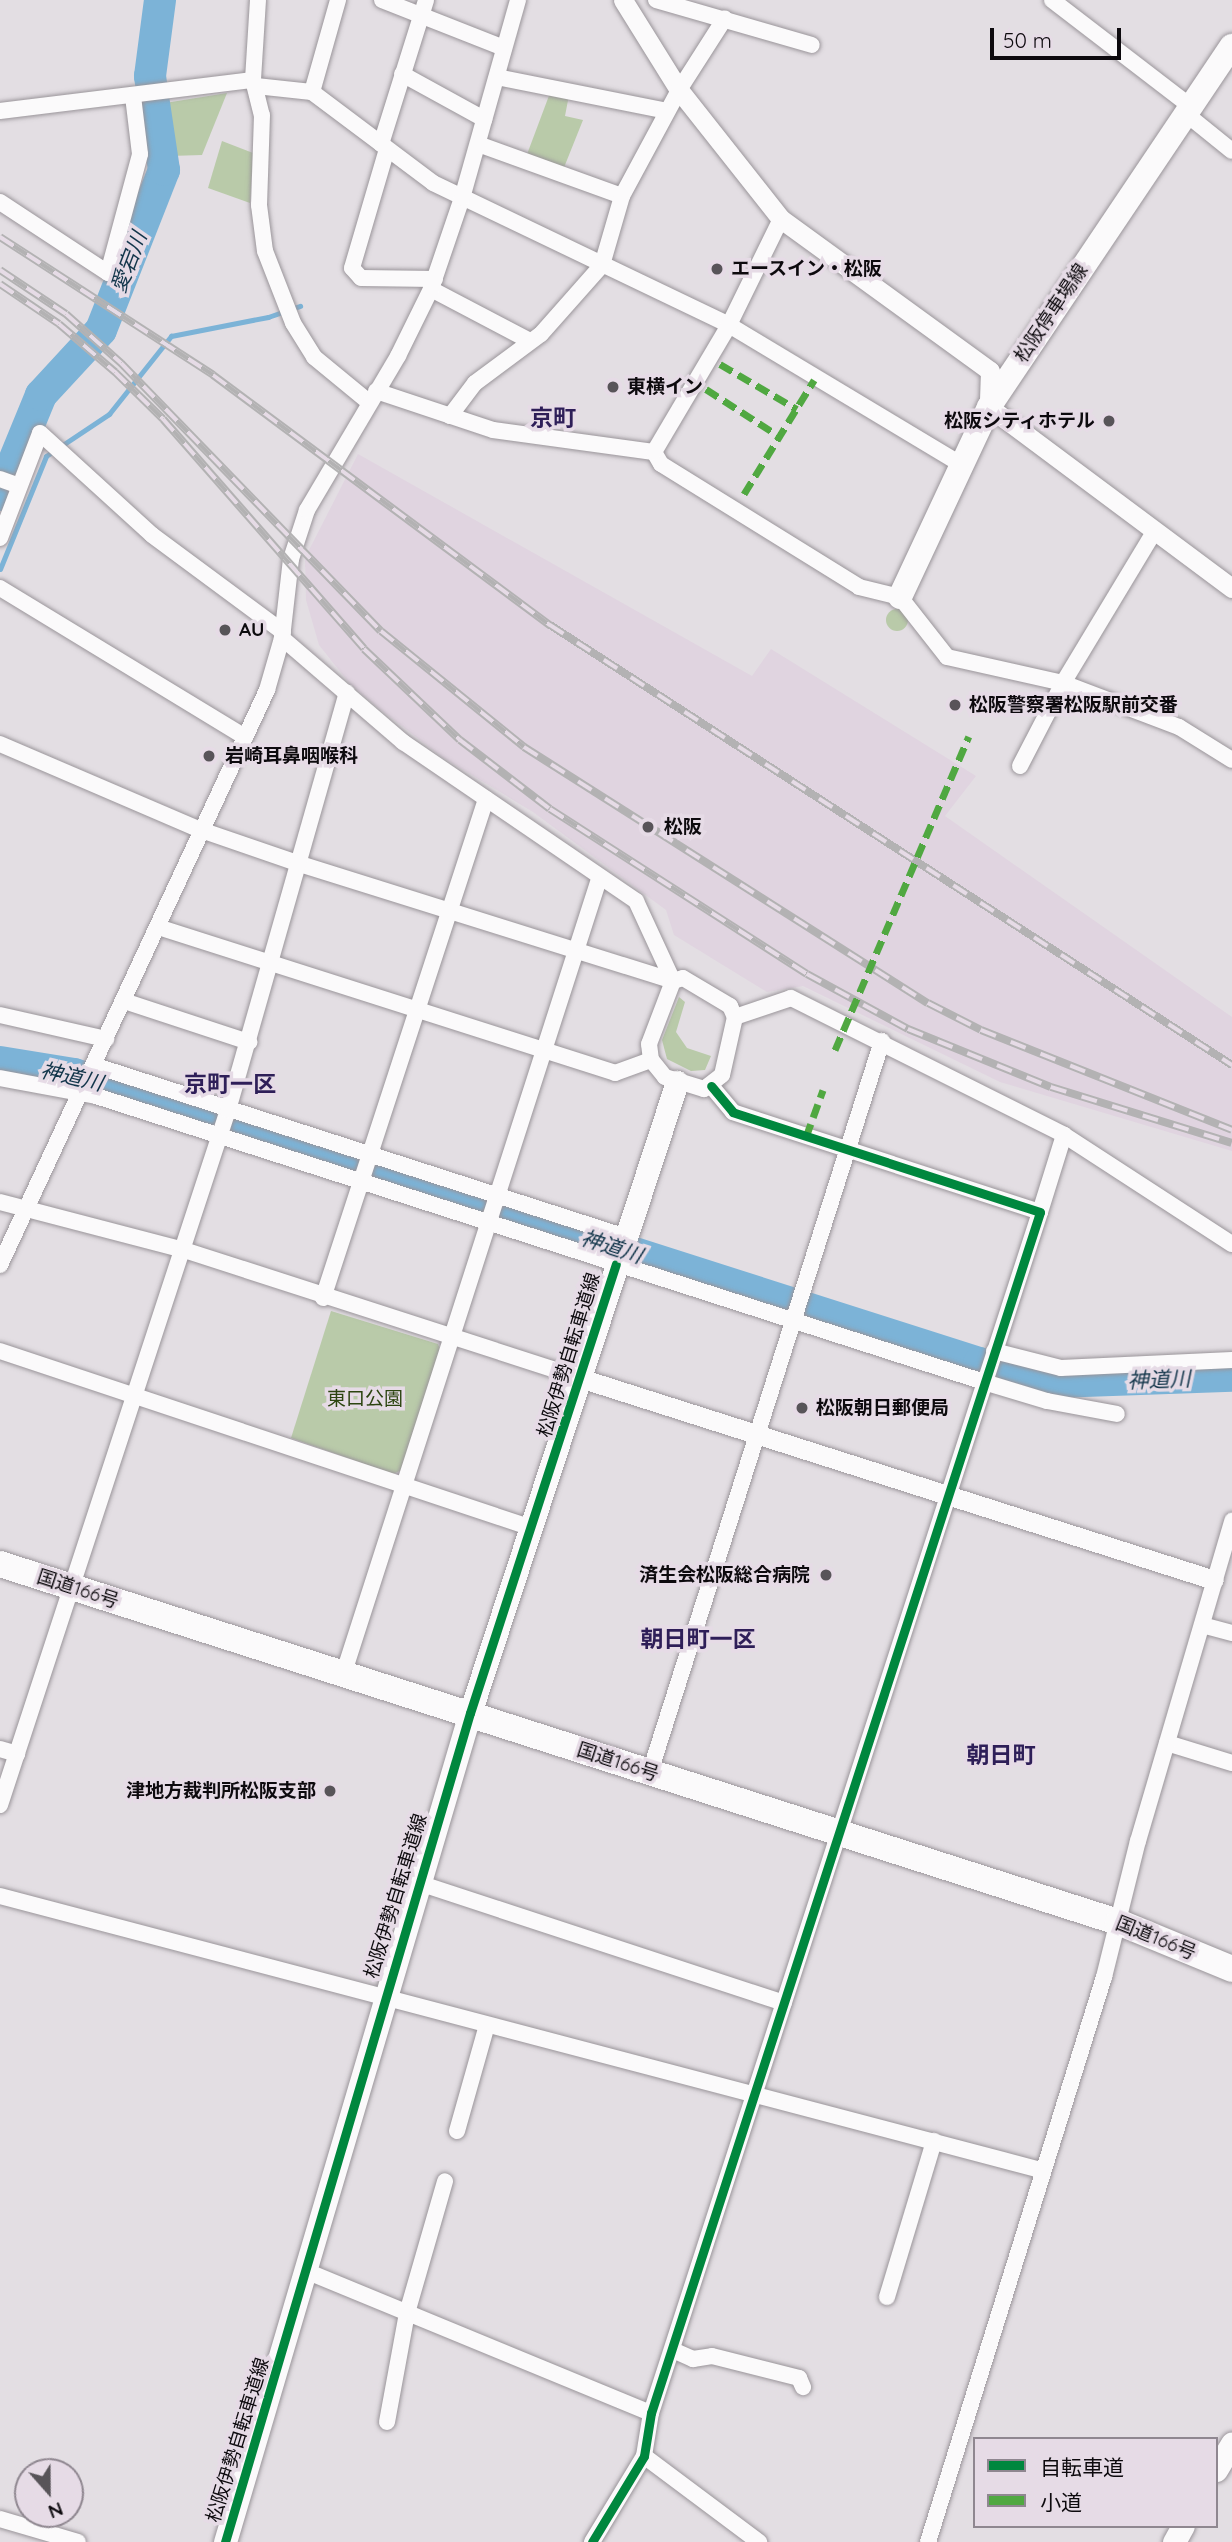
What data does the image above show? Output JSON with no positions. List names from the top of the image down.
{
  "streets": {
    "highway": ["国道166号"],
    "main road": ["松阪停車場線", "松阪伊勢自転車道線"]
  },
  "crossings": [
    ["松阪伊勢自転車道線", "国道166号"]
  ],
  "districts": [
    "京町",
    "京町一区",
    "朝日町一区",
    "朝日町"
  ],
  "water": ["愛宕川", "神道川"],
  "parks": ["東口公園"],
  "places": [
    "エースイン・松阪",
    "東横イン",
    "松阪シティホテル",
    "AU",
    "松阪警察署松阪駅前交番",
    "岩崎耳鼻咽喉科",
    "松阪",
    "松阪朝日郵便局",
    "済生会松阪総合病院",
    "津地方裁判所松阪支部"
  ],
  "legend": ["自転車道", "小道"],
  "scale_bar": "50 m",
  "north": "bottom"
}
